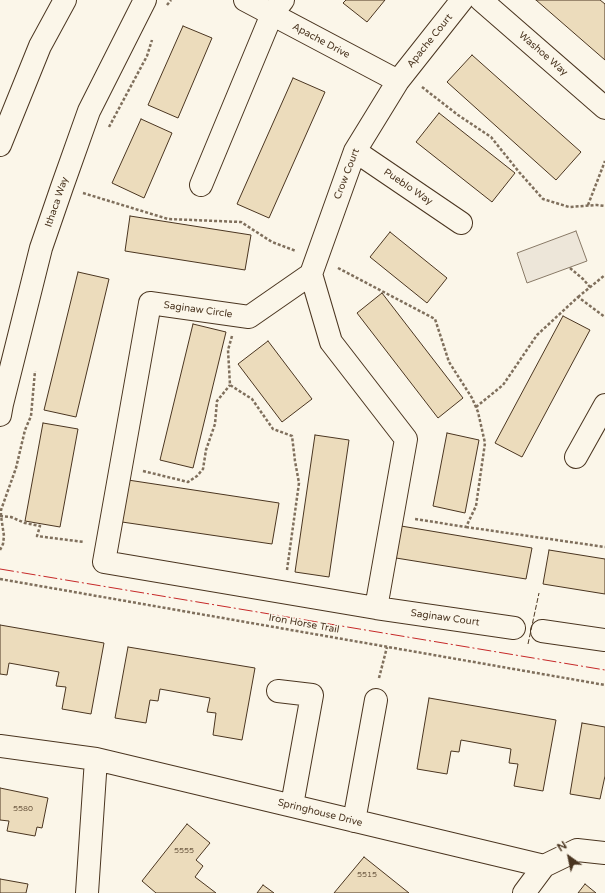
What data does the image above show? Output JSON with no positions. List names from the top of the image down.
{
  "streets": {
    "street": [
      "Apache Drive",
      "Apache Court",
      "Washoe Way",
      "Crow Court",
      "Pueblo Way",
      "Ithaca Way",
      "Saginaw Circle",
      "Saginaw Court",
      "Springhouse Drive"
    ],
    "path": ["Iron Horse Trail"]
  },
  "crossings": [
    ["Apache Drive", "Apache Court"],
    ["Apache Drive", "Crow Court"],
    ["Apache Court", "Crow Court"],
    ["Crow Court", "Pueblo Way"],
    ["Saginaw Circle", "Saginaw Court"]
  ],
  "house_numbers": ["5580", "5555", "5515"],
  "north": "top left"
}
